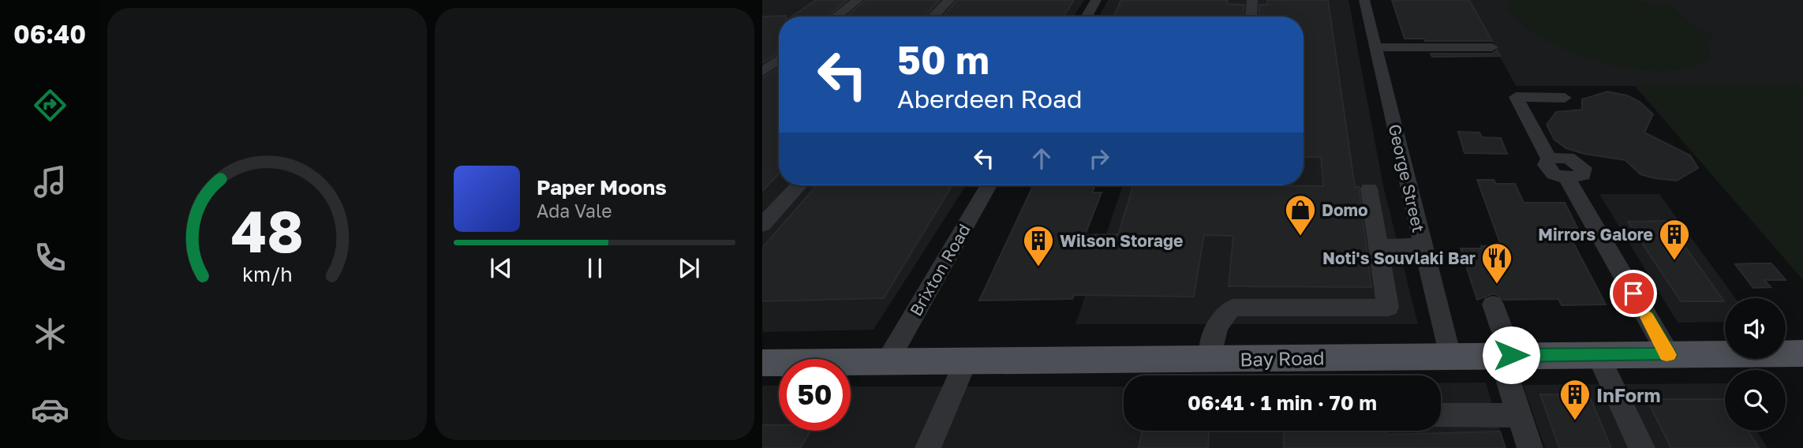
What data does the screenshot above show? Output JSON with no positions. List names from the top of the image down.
{
  "streets": {
    "main road": ["Bay Road"],
    "street": ["George Street", "Brixton Road"]
  },
  "crossings": [
    ["George Street", "Bay Road"],
    ["Brixton Road", "Bay Road"]
  ],
  "places": {
    "shop": ["Domo"],
    "building": ["Mirrors Galore", "Wilson Storage", "InForm"],
    "restaurant": ["Noti's Souvlaki Bar"]
  },
  "page": {
    "tabs": "06:40",
    "turn": ["50 m", "Aberdeen Road"],
    "song": ["Paper Moons", "Ada Vale"],
    "limit": "50",
    "trip": "06:41 · 1 min · 70 m",
    "gauge": ["48", "km/h"]
  }
}
